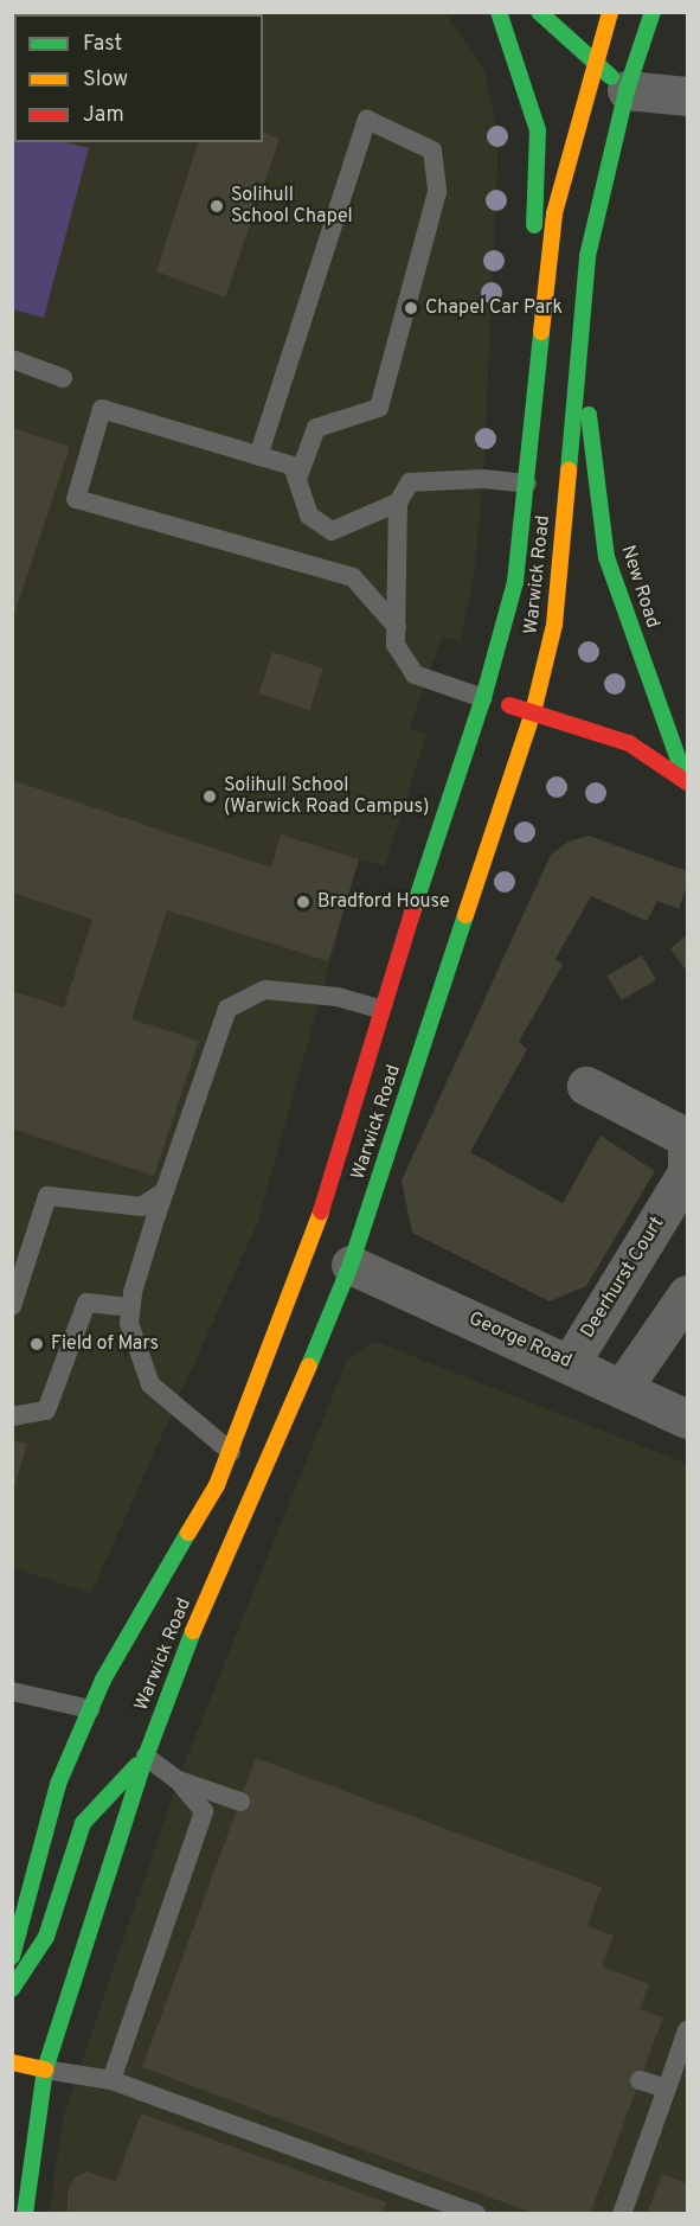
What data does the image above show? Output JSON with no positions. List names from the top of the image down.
{
  "streets": {
    "main road": ["Warwick Road", "New Road"],
    "street": ["Deerhurst Court", "George Road"]
  },
  "crossings": [
    ["Warwick Road", "New Road"],
    ["Warwick Road", "George Road"],
    ["Deerhurst Court", "George Road"]
  ],
  "places": [
    "Solihull School Chapel",
    "Chapel Car Park",
    "Solihull School (Warwick Road Campus)",
    "Bradford House",
    "Field of Mars"
  ],
  "legend": ["Fast", "Slow", "Jam"]
}
